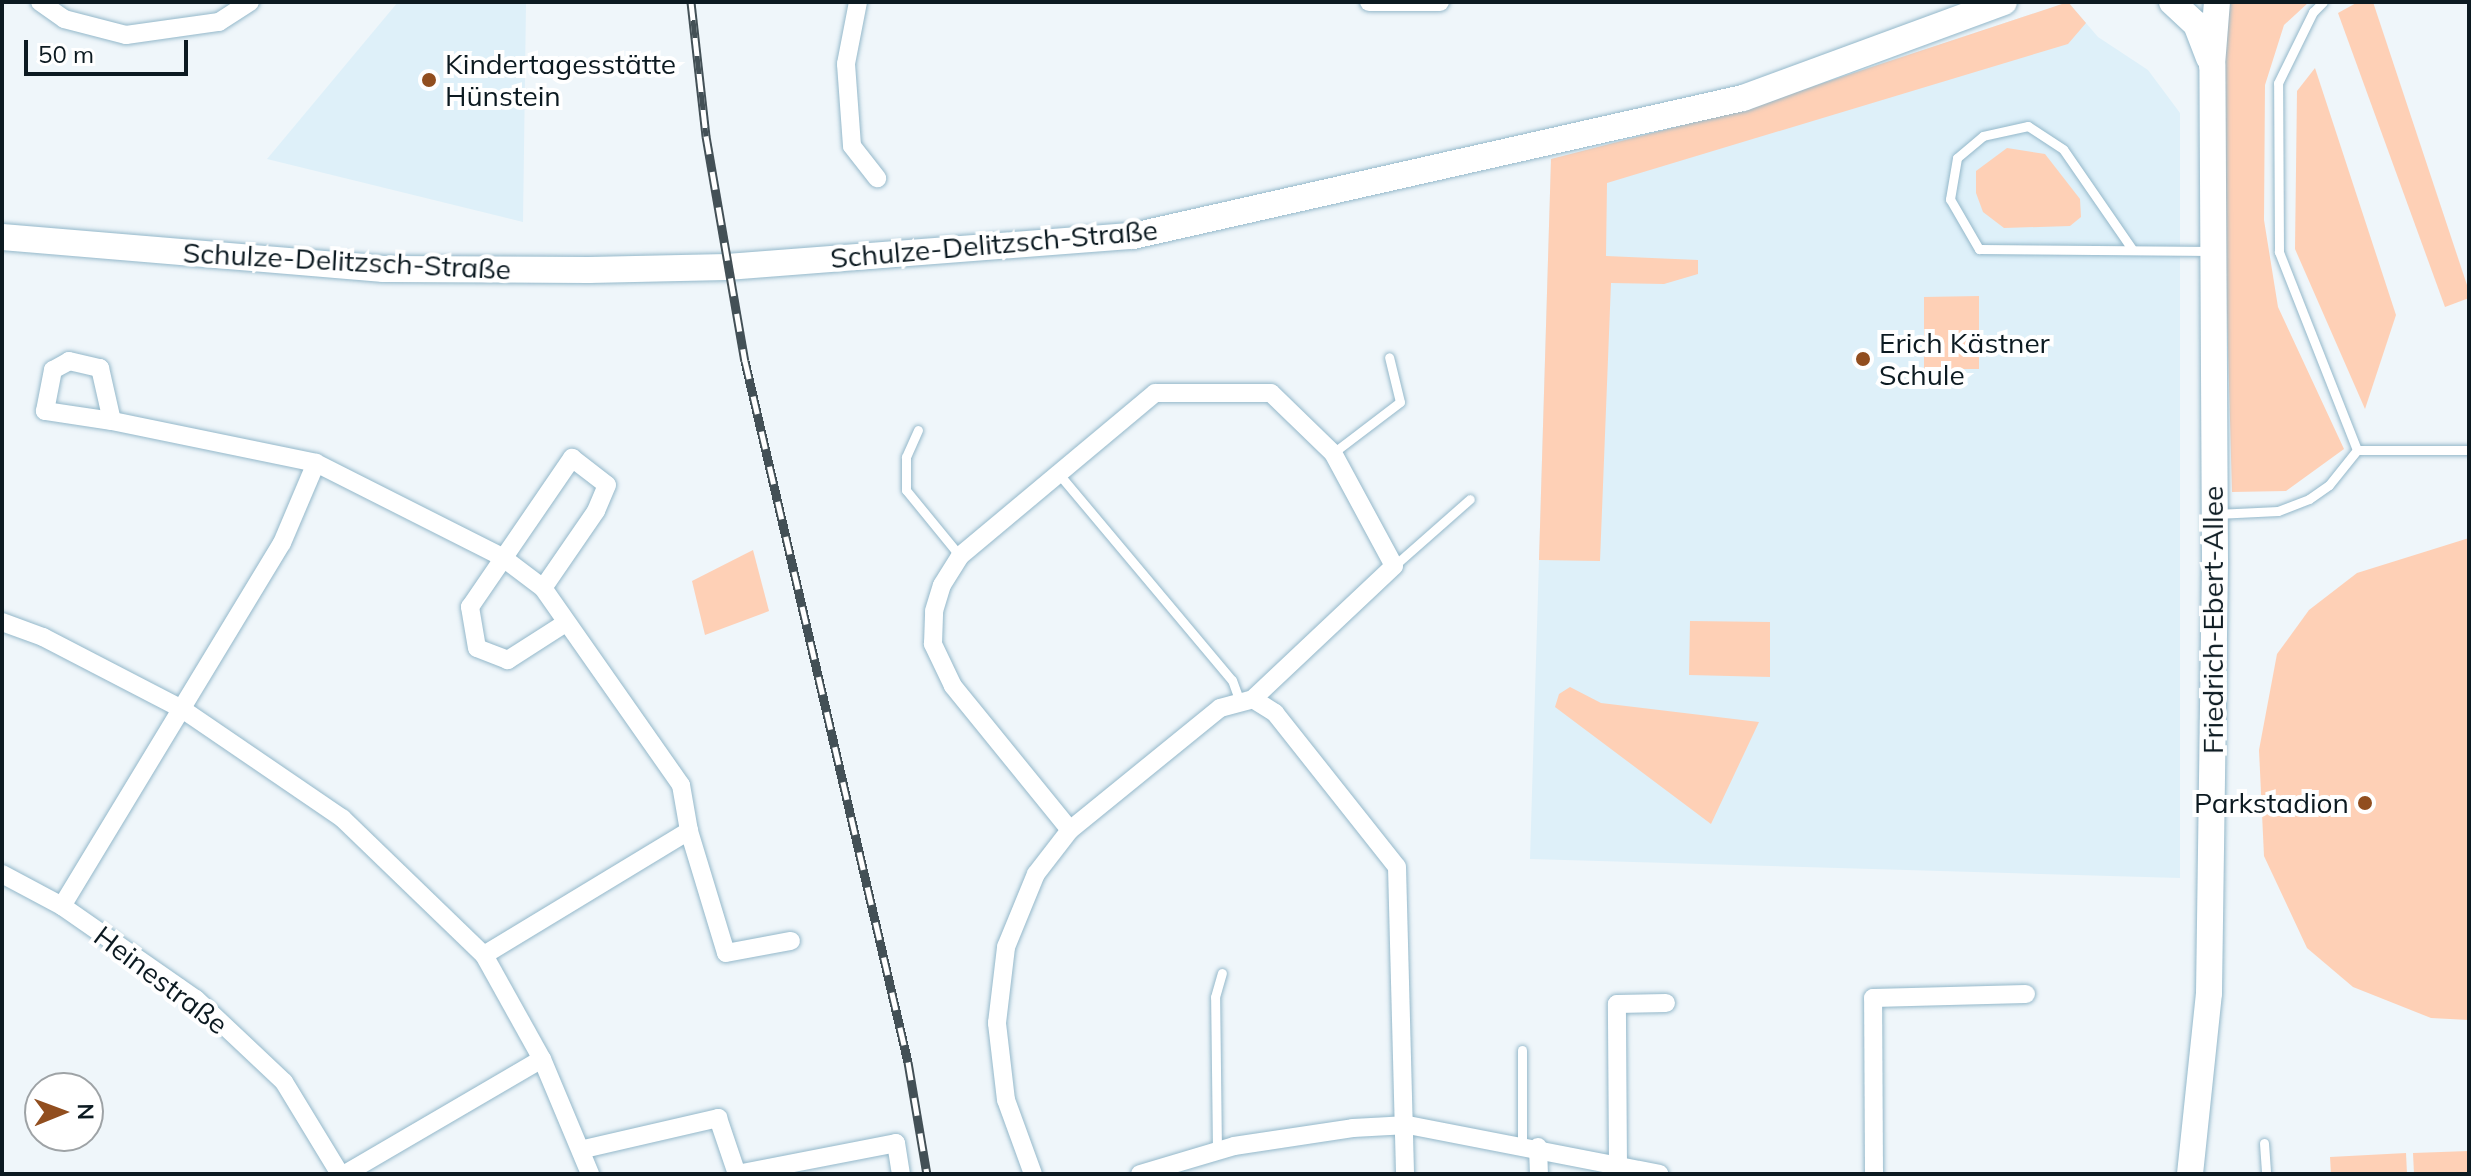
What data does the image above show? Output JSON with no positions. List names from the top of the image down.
{
  "streets": {
    "main road": ["Schulze-Delitzsch-Straße", "Friedrich-Ebert-Allee"],
    "street": ["Heinestraße"]
  },
  "places": ["Kindertagesstätte Hünstein", "Erich Kästner Schule", "Parkstadion"],
  "scale_bar": "50 m",
  "north": "right"
}
